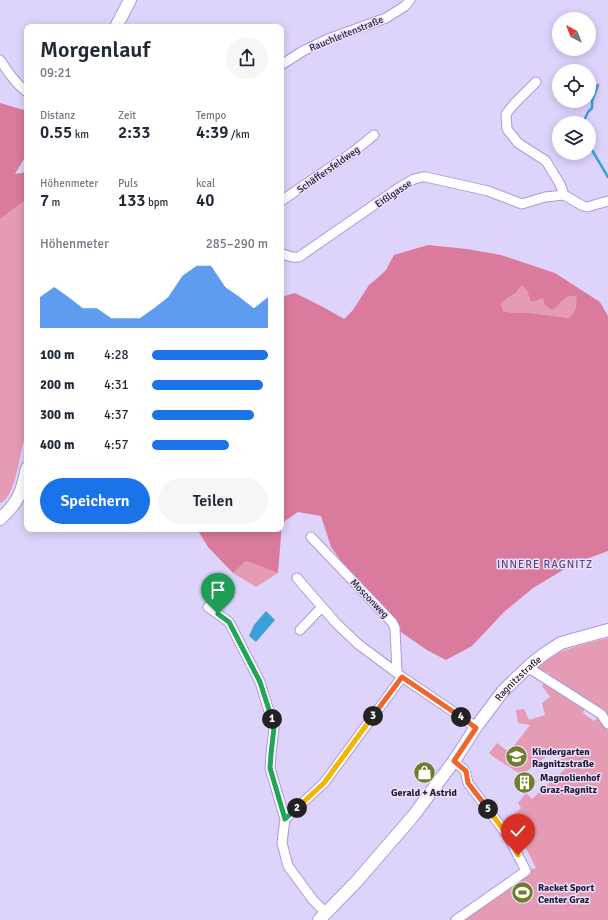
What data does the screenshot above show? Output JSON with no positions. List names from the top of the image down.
{
  "streets": {
    "main road": ["Ragnitzstraße"],
    "street": [
      "Rauchleitenstraße",
      "Schäffersfeldweg",
      "Eißlgasse",
      "Mosconweg"
    ]
  },
  "districts": ["INNERE RAGNITZ"],
  "places": {
    "school or university": ["Kindergarten Ragnitzstraße"],
    "shop": ["Gerald + Astrid"],
    "building": ["Magnolienhof Graz-Ragnitz"],
    "sports": ["Racket Sport Center Graz"]
  },
  "north": "top left",
  "page": {
    "heading": ["Morgenlauf", "09:21"],
    "stats": [
      ["Distanz", "0.55 km"],
      ["Zeit", "2:33"],
      ["Tempo", "4:39 /km"],
      ["Höhenmeter", "7 m"],
      ["Puls", "133 bpm"],
      ["kcal", "40"]
    ],
    "chart": ["Höhenmeter", "285–290 m"],
    "list": [
      {
        "name": "100 m",
        "note": "4:28"
      },
      {
        "name": "200 m",
        "note": "4:31"
      },
      {
        "name": "300 m",
        "note": "4:37"
      },
      {
        "name": "400 m",
        "note": "4:57"
      }
    ],
    "buttons": ["Speichern", "Teilen"],
    "pins": [
      "3",
      "4",
      "1",
      "2",
      "5"
    ]
  }
}
